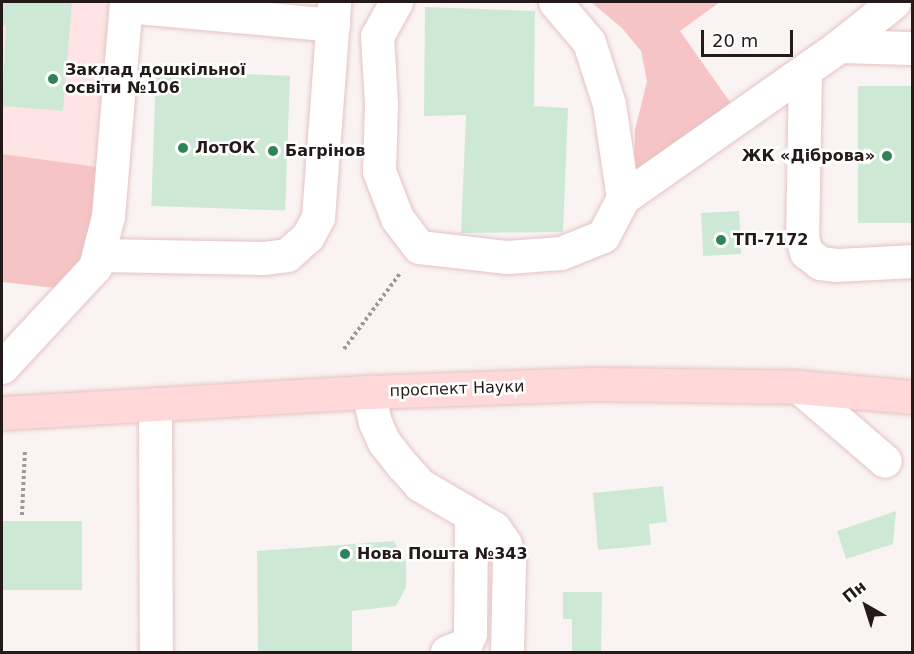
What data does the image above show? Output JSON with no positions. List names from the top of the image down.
{
  "streets": {
    "main road": ["проспект Науки"]
  },
  "places": [
    "Заклад дошкільної освіти №106",
    "ЛотОК",
    "Багрінов",
    "ЖК «Діброва»",
    "ТП-7172",
    "Нова Пошта №343"
  ],
  "scale_bar": "20 m",
  "north": "top left"
}
